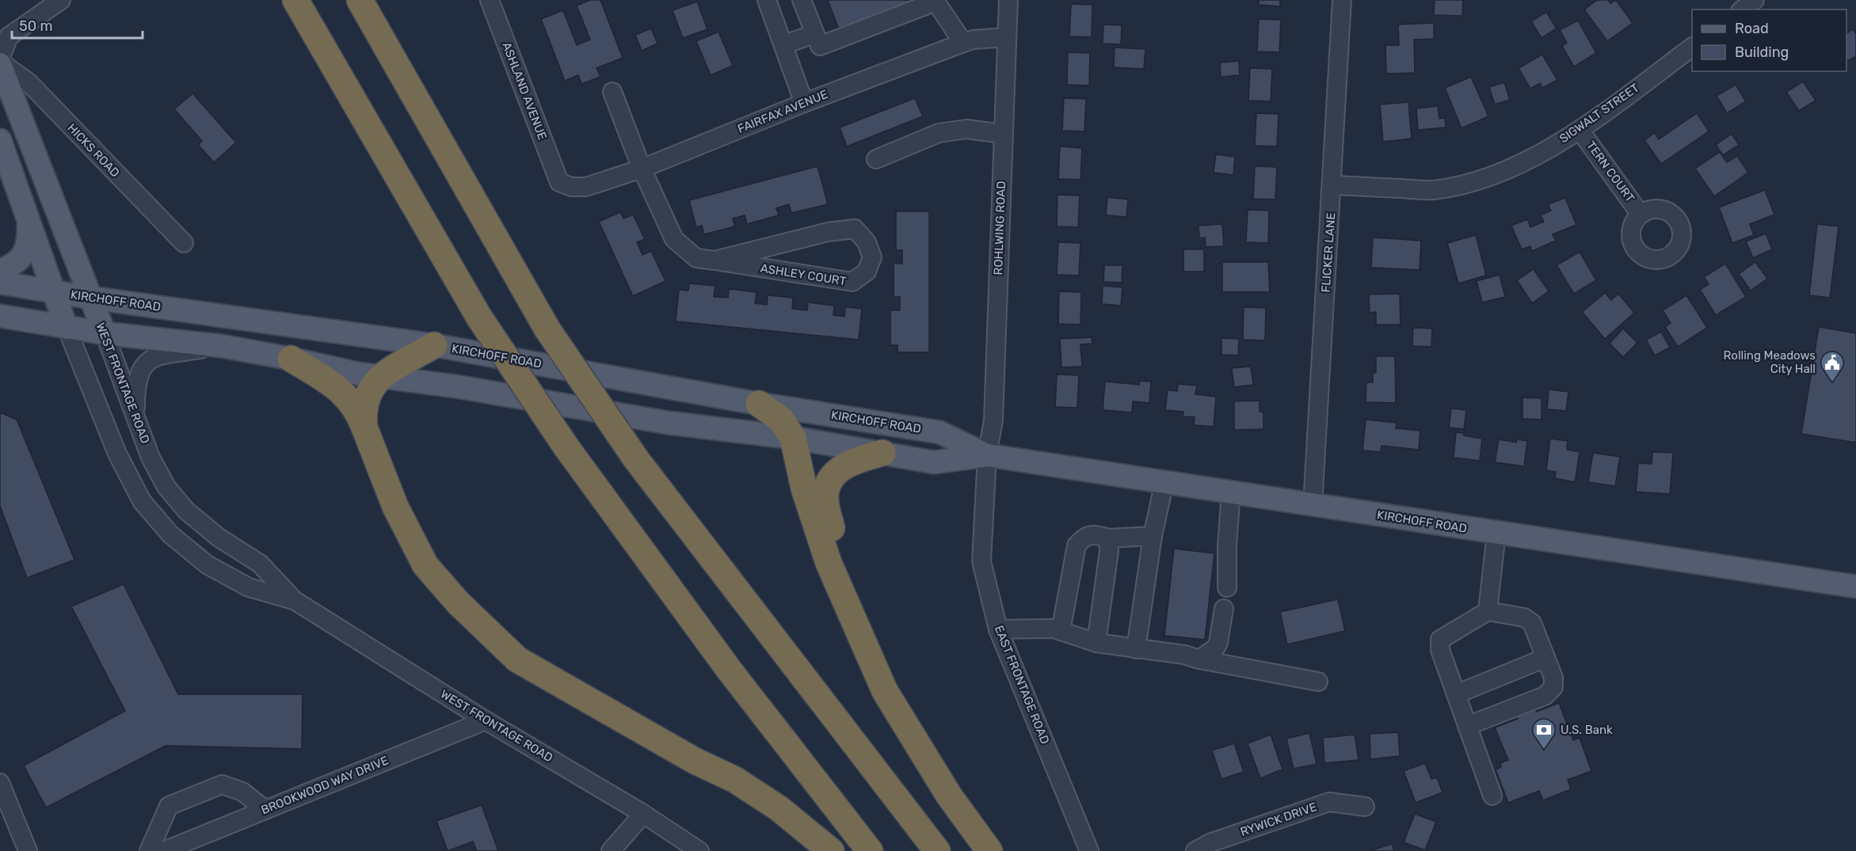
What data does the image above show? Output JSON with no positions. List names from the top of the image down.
{
  "streets": {
    "main road": ["KIRCHOFF ROAD", "WEST FRONTAGE ROAD"],
    "street": [
      "ASHLAND AVENUE",
      "FAIRFAX AVENUE",
      "SIGWALT STREET",
      "HICKS ROAD",
      "TERN COURT",
      "ROHLWING ROAD",
      "FLICKER LANE",
      "ASHLEY COURT",
      "EAST FRONTAGE ROAD",
      "BROOKWOOD WAY DRIVE",
      "RYWICK DRIVE"
    ]
  },
  "crossings": [
    ["ASHLAND AVENUE", "FAIRFAX AVENUE"],
    ["FAIRFAX AVENUE", "ROHLWING ROAD"],
    ["FAIRFAX AVENUE", "ASHLEY COURT"],
    ["SIGWALT STREET", "TERN COURT"],
    ["SIGWALT STREET", "FLICKER LANE"],
    ["HICKS ROAD", "WEST FRONTAGE ROAD"],
    ["ROHLWING ROAD", "KIRCHOFF ROAD"],
    ["ROHLWING ROAD", "EAST FRONTAGE ROAD"],
    ["FLICKER LANE", "KIRCHOFF ROAD"],
    ["KIRCHOFF ROAD", "WEST FRONTAGE ROAD"],
    ["KIRCHOFF ROAD", "EAST FRONTAGE ROAD"],
    ["WEST FRONTAGE ROAD", "BROOKWOOD WAY DRIVE"]
  ],
  "places": {
    "public building": ["Rolling Meadows City Hall"],
    "bank": ["U.S. Bank"]
  },
  "legend": ["Road", "Building"],
  "scale_bar": "50 m"
}
